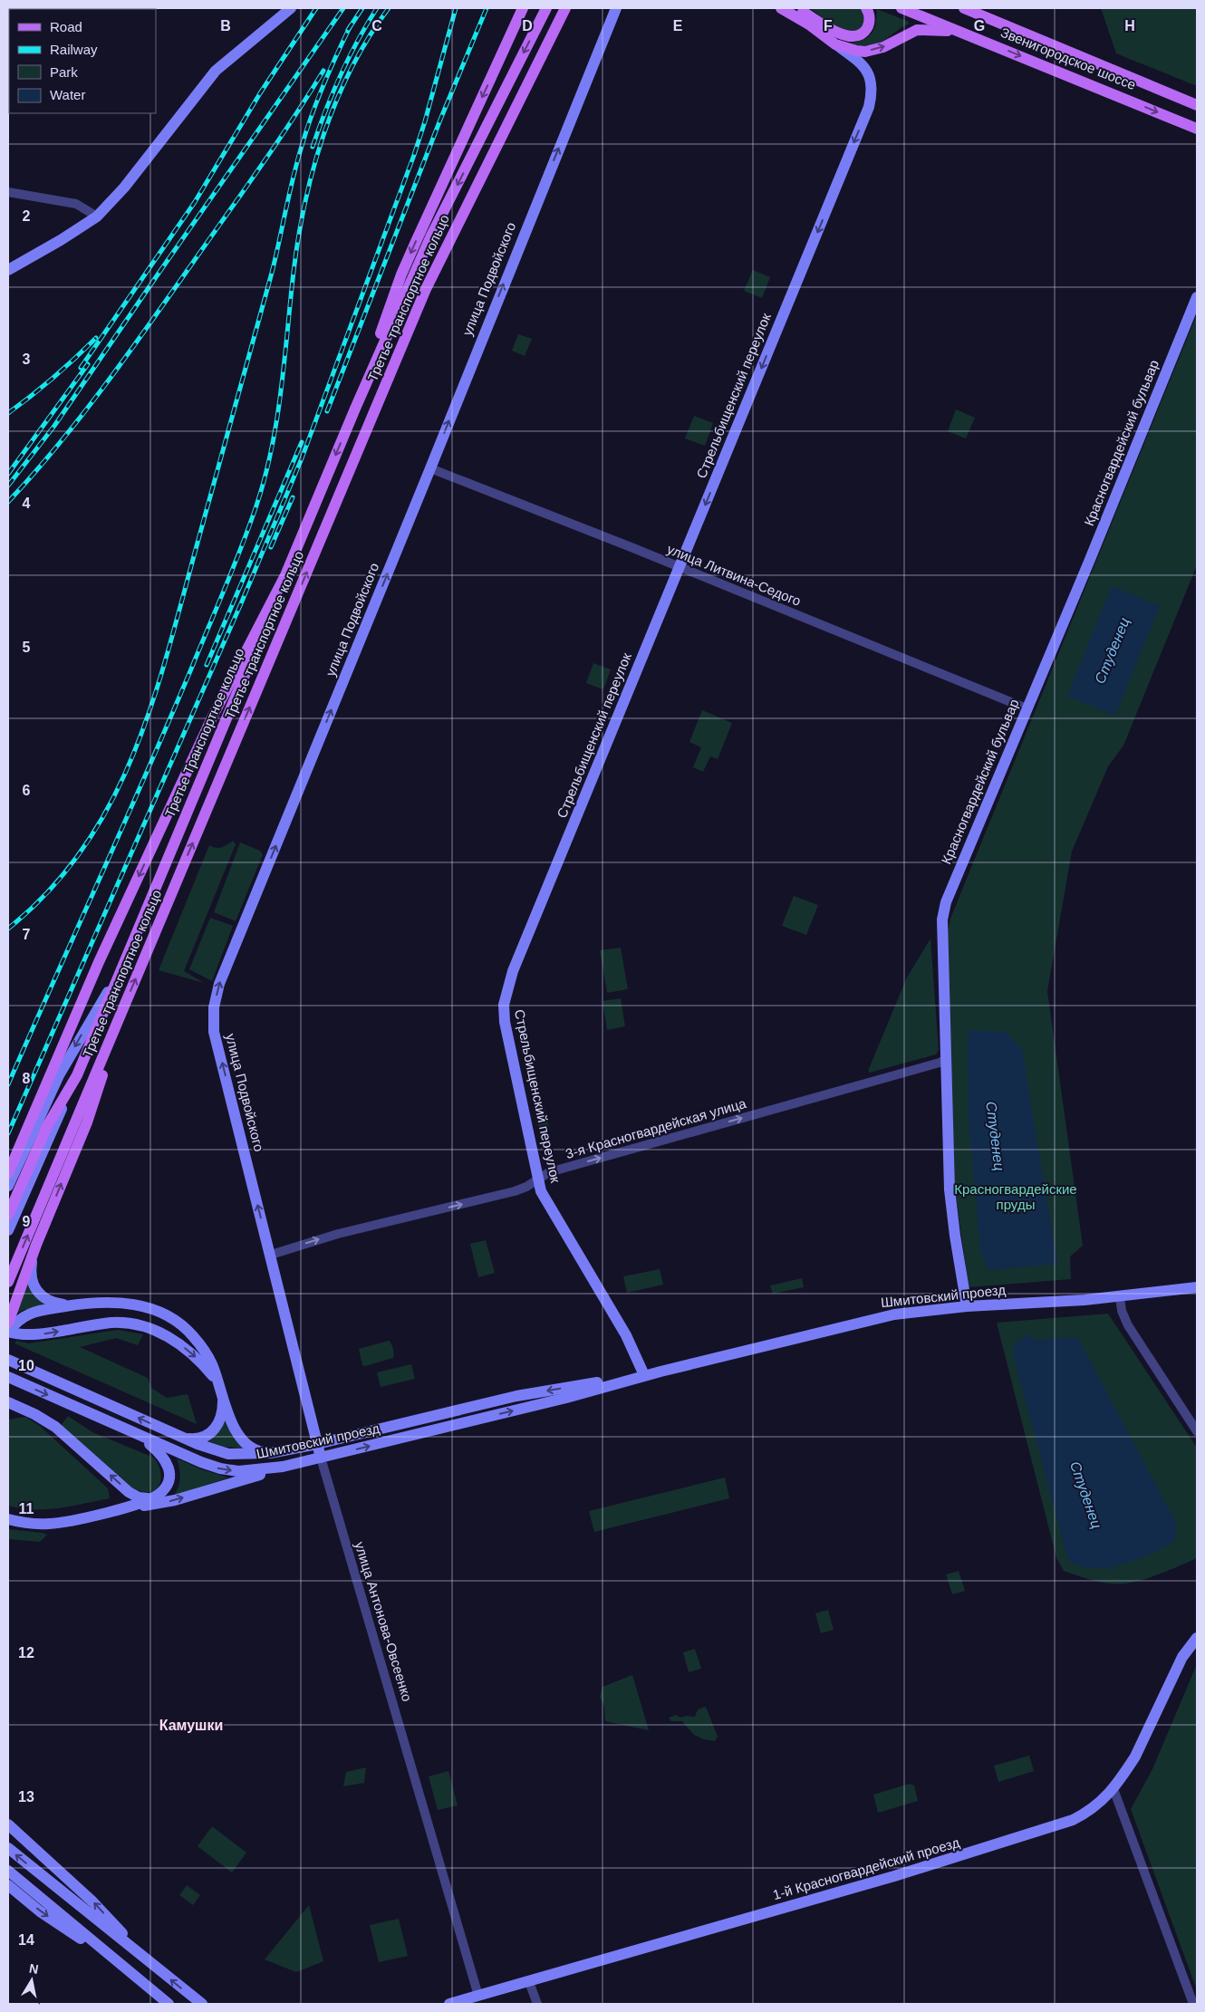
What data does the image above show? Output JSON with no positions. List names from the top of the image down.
{
  "streets": {
    "main road": ["Звенигородское шоссе", "Третье транспортное кольцо", "Третье Транспортное кольцо"],
    "street": [
      "улица Подвойского",
      "Стрельбищенский переулок",
      "Красногвардейский бульвар",
      "улица Литвина-Седого",
      "3-я Красногвардейская улица",
      "Шмитовский проезд",
      "улица Антонова-Овсеенко",
      "1-й Красногвардейский проезд"
    ]
  },
  "crossings": [
    ["улица Подвойского", "улица Литвина-Седого"],
    ["улица Подвойского", "3-я Красногвардейская улица"],
    ["улица Подвойского", "улица Антонова-Овсеенко"],
    ["Третье транспортное кольцо", "Третье Транспортное кольцо"],
    ["Стрельбищенский переулок", "улица Литвина-Седого"],
    ["Стрельбищенский переулок", "3-я Красногвардейская улица"],
    ["Стрельбищенский переулок", "Шмитовский проезд"],
    ["Красногвардейский бульвар", "улица Литвина-Седого"],
    ["Красногвардейский бульвар", "3-я Красногвардейская улица"],
    ["Красногвардейский бульвар", "Шмитовский проезд"],
    ["3-я Красногвардейская улица", "улица Антонова-Овсеенко"],
    ["Шмитовский проезд", "улица Антонова-Овсеенко"],
    ["улица Антонова-Овсеенко", "1-й Красногвардейский проезд"]
  ],
  "one_way": ["улица Подвойского", "Стрельбищенский переулок", "3-я Красногвардейская улица"],
  "districts": ["Камушки"],
  "water": ["Студенец"],
  "parks": ["Красногвардейские пруды"],
  "legend": [
    "Road",
    "Railway",
    "Park",
    "Water"
  ],
  "north": "top",
  "grid": {
    "columns": [
      "B",
      "C",
      "D",
      "E",
      "F",
      "G",
      "H"
    ],
    "rows": [
      "2",
      "3",
      "4",
      "5",
      "6",
      "7",
      "8",
      "9",
      "10",
      "11",
      "12",
      "13",
      "14"
    ]
  }
}
